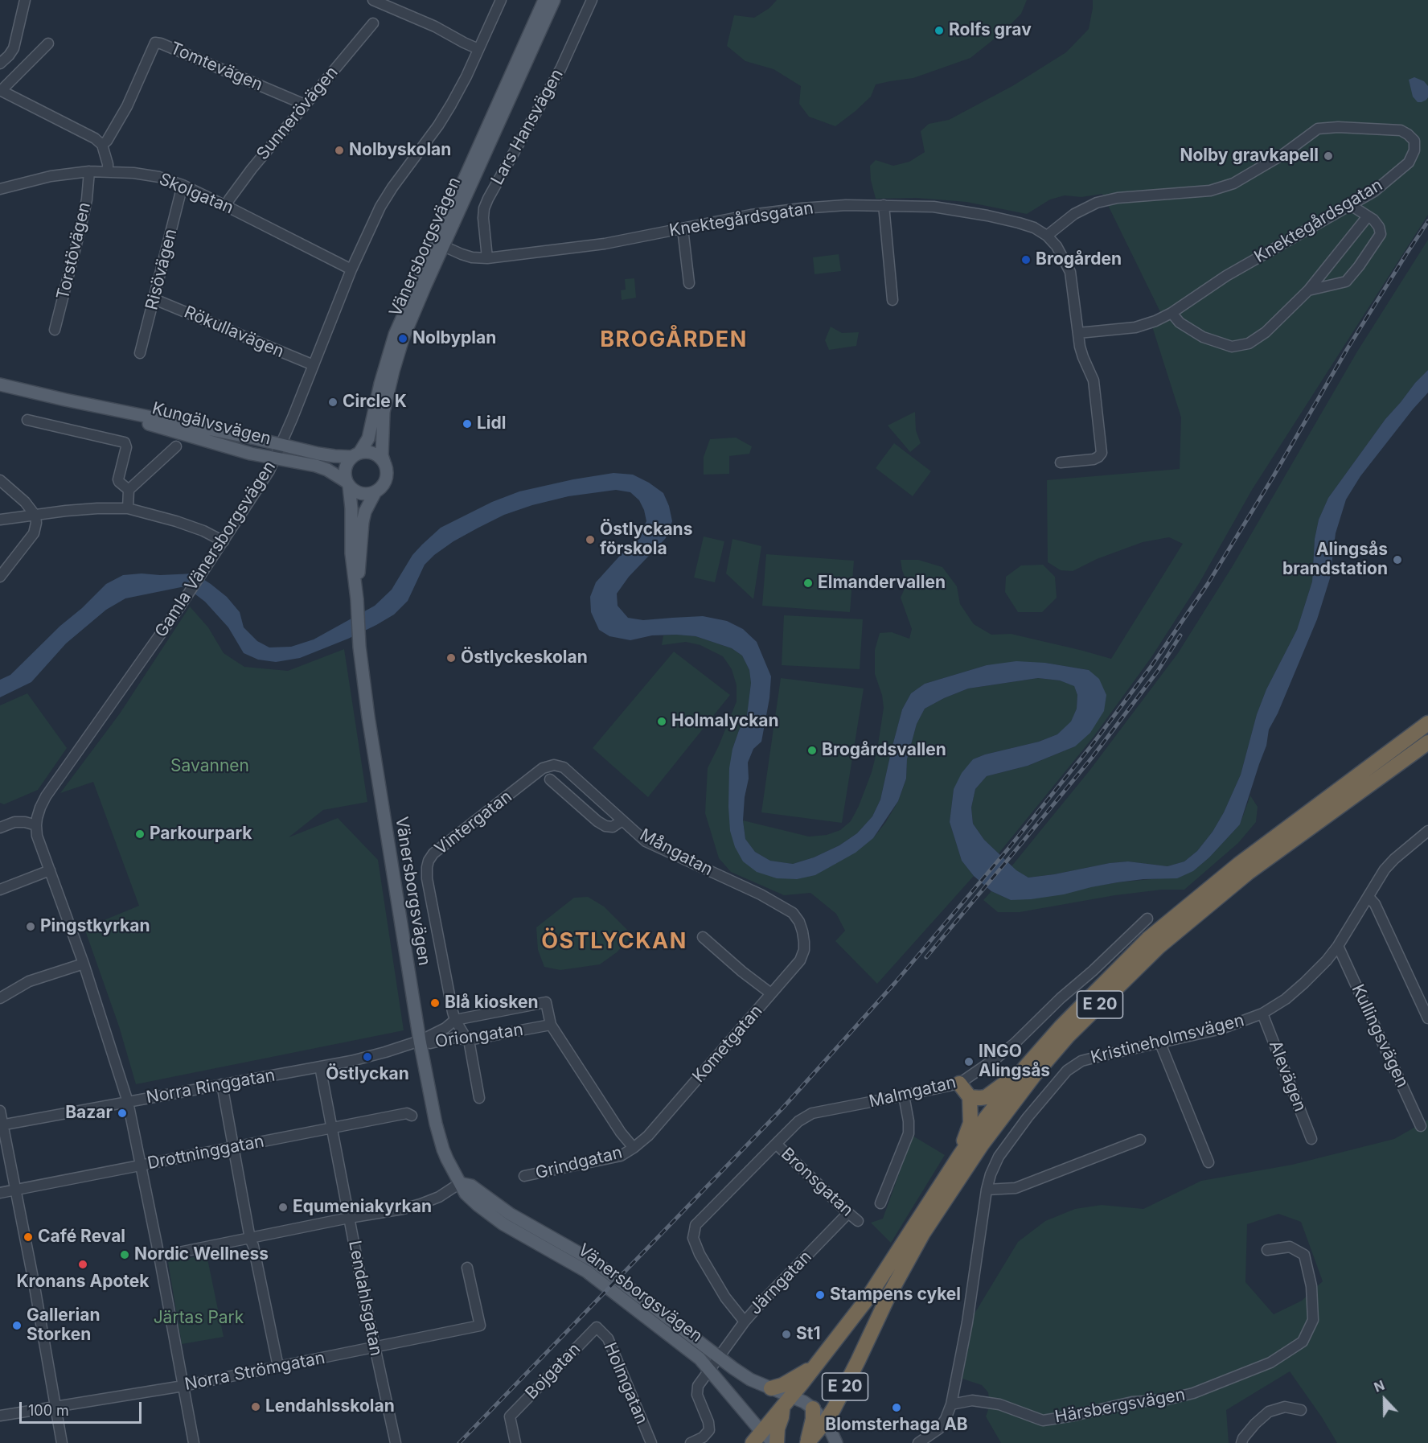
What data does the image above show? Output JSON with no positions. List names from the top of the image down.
{
  "streets": {
    "highway": ["E 20"],
    "main road": ["Vänersborgsvägen", "Kungälvsvägen"],
    "street": [
      "Tomtevägen",
      "Sunnerövägen",
      "Lars Hansvägen",
      "Skolgatan",
      "Knektegårdsgatan",
      "Torstövägen",
      "Risövägen",
      "Rökullavägen",
      "Gamla Vänersborgsvägen",
      "Vintergatan",
      "Mångatan",
      "Oriongatan",
      "Kullingsvägen",
      "Kristineholmsvägen",
      "Kometgatan",
      "Alevägen",
      "Norra Ringgatan",
      "Malmgatan",
      "Drottninggatan",
      "Grindgatan",
      "Bronsgatan",
      "Järngatan",
      "Lendahlsgatan",
      "Norra Strömgatan",
      "Bojgatan",
      "Holmgatan",
      "Härsbergsvägen"
    ]
  },
  "crossings": [
    ["Tomtevägen", "Sunnerövägen"],
    ["Sunnerövägen", "Skolgatan"],
    ["Lars Hansvägen", "Knektegårdsgatan"],
    ["Skolgatan", "Torstövägen"],
    ["Skolgatan", "Risövägen"],
    ["Skolgatan", "Gamla Vänersborgsvägen"],
    ["Knektegårdsgatan", "Vänersborgsvägen"],
    ["Vänersborgsvägen", "Kungälvsvägen"],
    ["Vänersborgsvägen", "E 20"],
    ["Vänersborgsvägen", "Oriongatan"],
    ["Vänersborgsvägen", "Norra Ringgatan"],
    ["Vänersborgsvägen", "Järngatan"],
    ["Risövägen", "Rökullavägen"],
    ["Rökullavägen", "Gamla Vänersborgsvägen"],
    ["Kungälvsvägen", "Gamla Vänersborgsvägen"],
    ["Gamla Vänersborgsvägen", "Norra Ringgatan"],
    ["Gamla Vänersborgsvägen", "Drottninggatan"],
    ["Gamla Vänersborgsvägen", "Norra Strömgatan"],
    ["Vintergatan", "Mångatan"],
    ["Vintergatan", "Oriongatan"],
    ["Mångatan", "Kometgatan"],
    ["Oriongatan", "Kometgatan"],
    ["Oriongatan", "Norra Ringgatan"],
    ["Oriongatan", "Grindgatan"],
    ["Kullingsvägen", "Kristineholmsvägen"],
    ["Kristineholmsvägen", "Alevägen"],
    ["Kristineholmsvägen", "Härsbergsvägen"],
    ["Kometgatan", "Grindgatan"],
    ["Norra Ringgatan", "Lendahlsgatan"],
    ["Malmgatan", "Bronsgatan"],
    ["Malmgatan", "Järngatan"],
    ["Drottninggatan", "Lendahlsgatan"],
    ["Bronsgatan", "Järngatan"],
    ["Lendahlsgatan", "Norra Strömgatan"],
    ["Bojgatan", "Holmgatan"]
  ],
  "districts": ["BROGÅRDEN", "ÖSTLYCKAN"],
  "parks": ["Savannen", "Järtas Park"],
  "places": [
    "Rolfs grav",
    "Nolbyskolan",
    "Nolby gravkapell",
    "Brogården",
    "Nolbyplan",
    "Circle K",
    "Lidl",
    "Östlyckans förskola",
    "Alingsås brandstation",
    "Elmandervallen",
    "Östlyckeskolan",
    "Holmalyckan",
    "Brogårdsvallen",
    "Parkourpark",
    "Pingstkyrkan",
    "Blå kiosken",
    "Östlyckan",
    "INGO Alingsås",
    "Bazar",
    "Equmeniakyrkan",
    "Café Reval",
    "Nordic Wellness",
    "Kronans Apotek",
    "Stampens cykel",
    "Gallerian Storken",
    "St1",
    "Lendahlsskolan",
    "Blomsterhaga AB"
  ],
  "scale_bar": "100 m",
  "north": "top"
}
